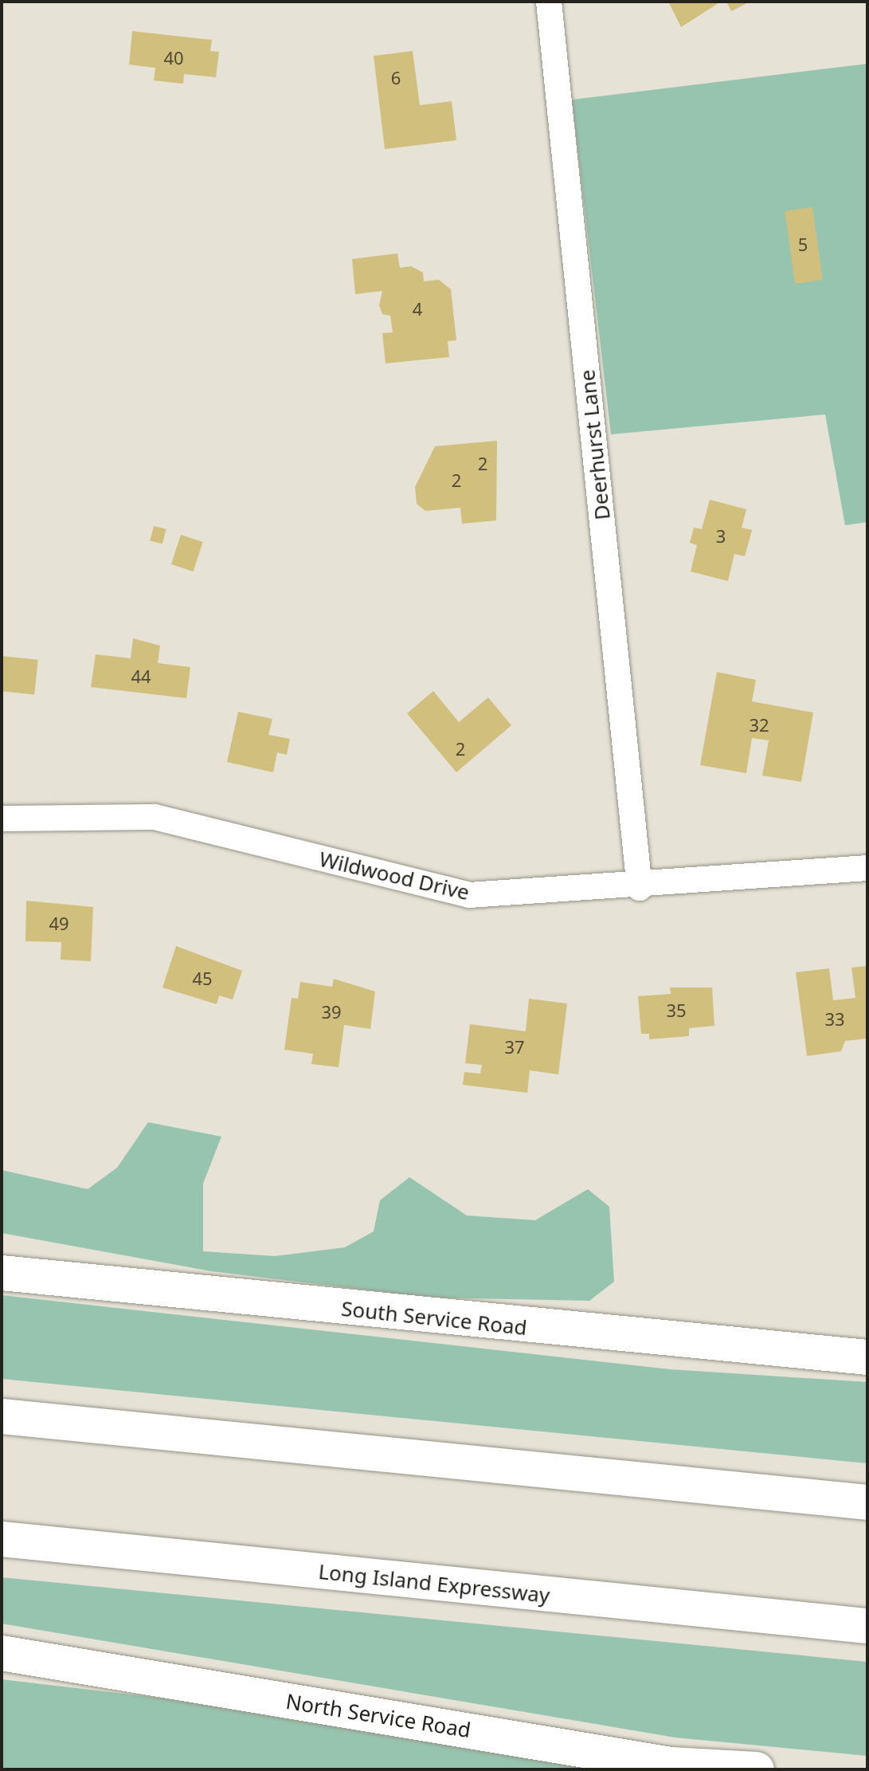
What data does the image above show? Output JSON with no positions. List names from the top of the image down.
{
  "streets": {
    "main road": ["South Service Road", "Long Island Expressway", "North Service Road"],
    "street": ["Deerhurst Lane", "Wildwood Drive"]
  },
  "crossings": [
    ["Deerhurst Lane", "Wildwood Drive"]
  ],
  "house_numbers": [
    "40",
    "6",
    "5",
    "4",
    "2",
    "2",
    "3",
    "44",
    "32",
    "2",
    "49",
    "45",
    "35",
    "39",
    "33",
    "37"
  ]
}
